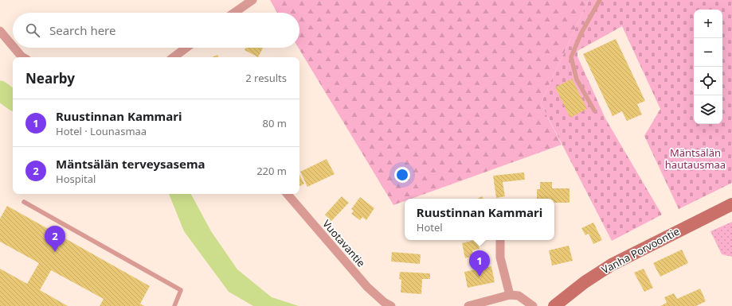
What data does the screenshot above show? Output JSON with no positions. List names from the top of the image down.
{
  "streets": {
    "main road": ["Vanha Porvoontie"],
    "street": ["Vuotavantie"]
  },
  "parks": ["Mäntsälän hautausmaa"],
  "page": {
    "map_buttons": ["+", "−"],
    "search": "Search here",
    "heading": ["Nearby", "2 results"],
    "list": [
      {
        "mark": "1",
        "name": "Ruustinnan Kammari",
        "note": "Hotel · Lounasmaa",
        "value": "80 m"
      },
      {
        "mark": "2",
        "name": "Mäntsälän terveysasema",
        "note": "Hospital",
        "value": "220 m"
      }
    ],
    "popup": ["Ruustinnan Kammari", "Hotel"],
    "pins": ["2", "1"]
  }
}
